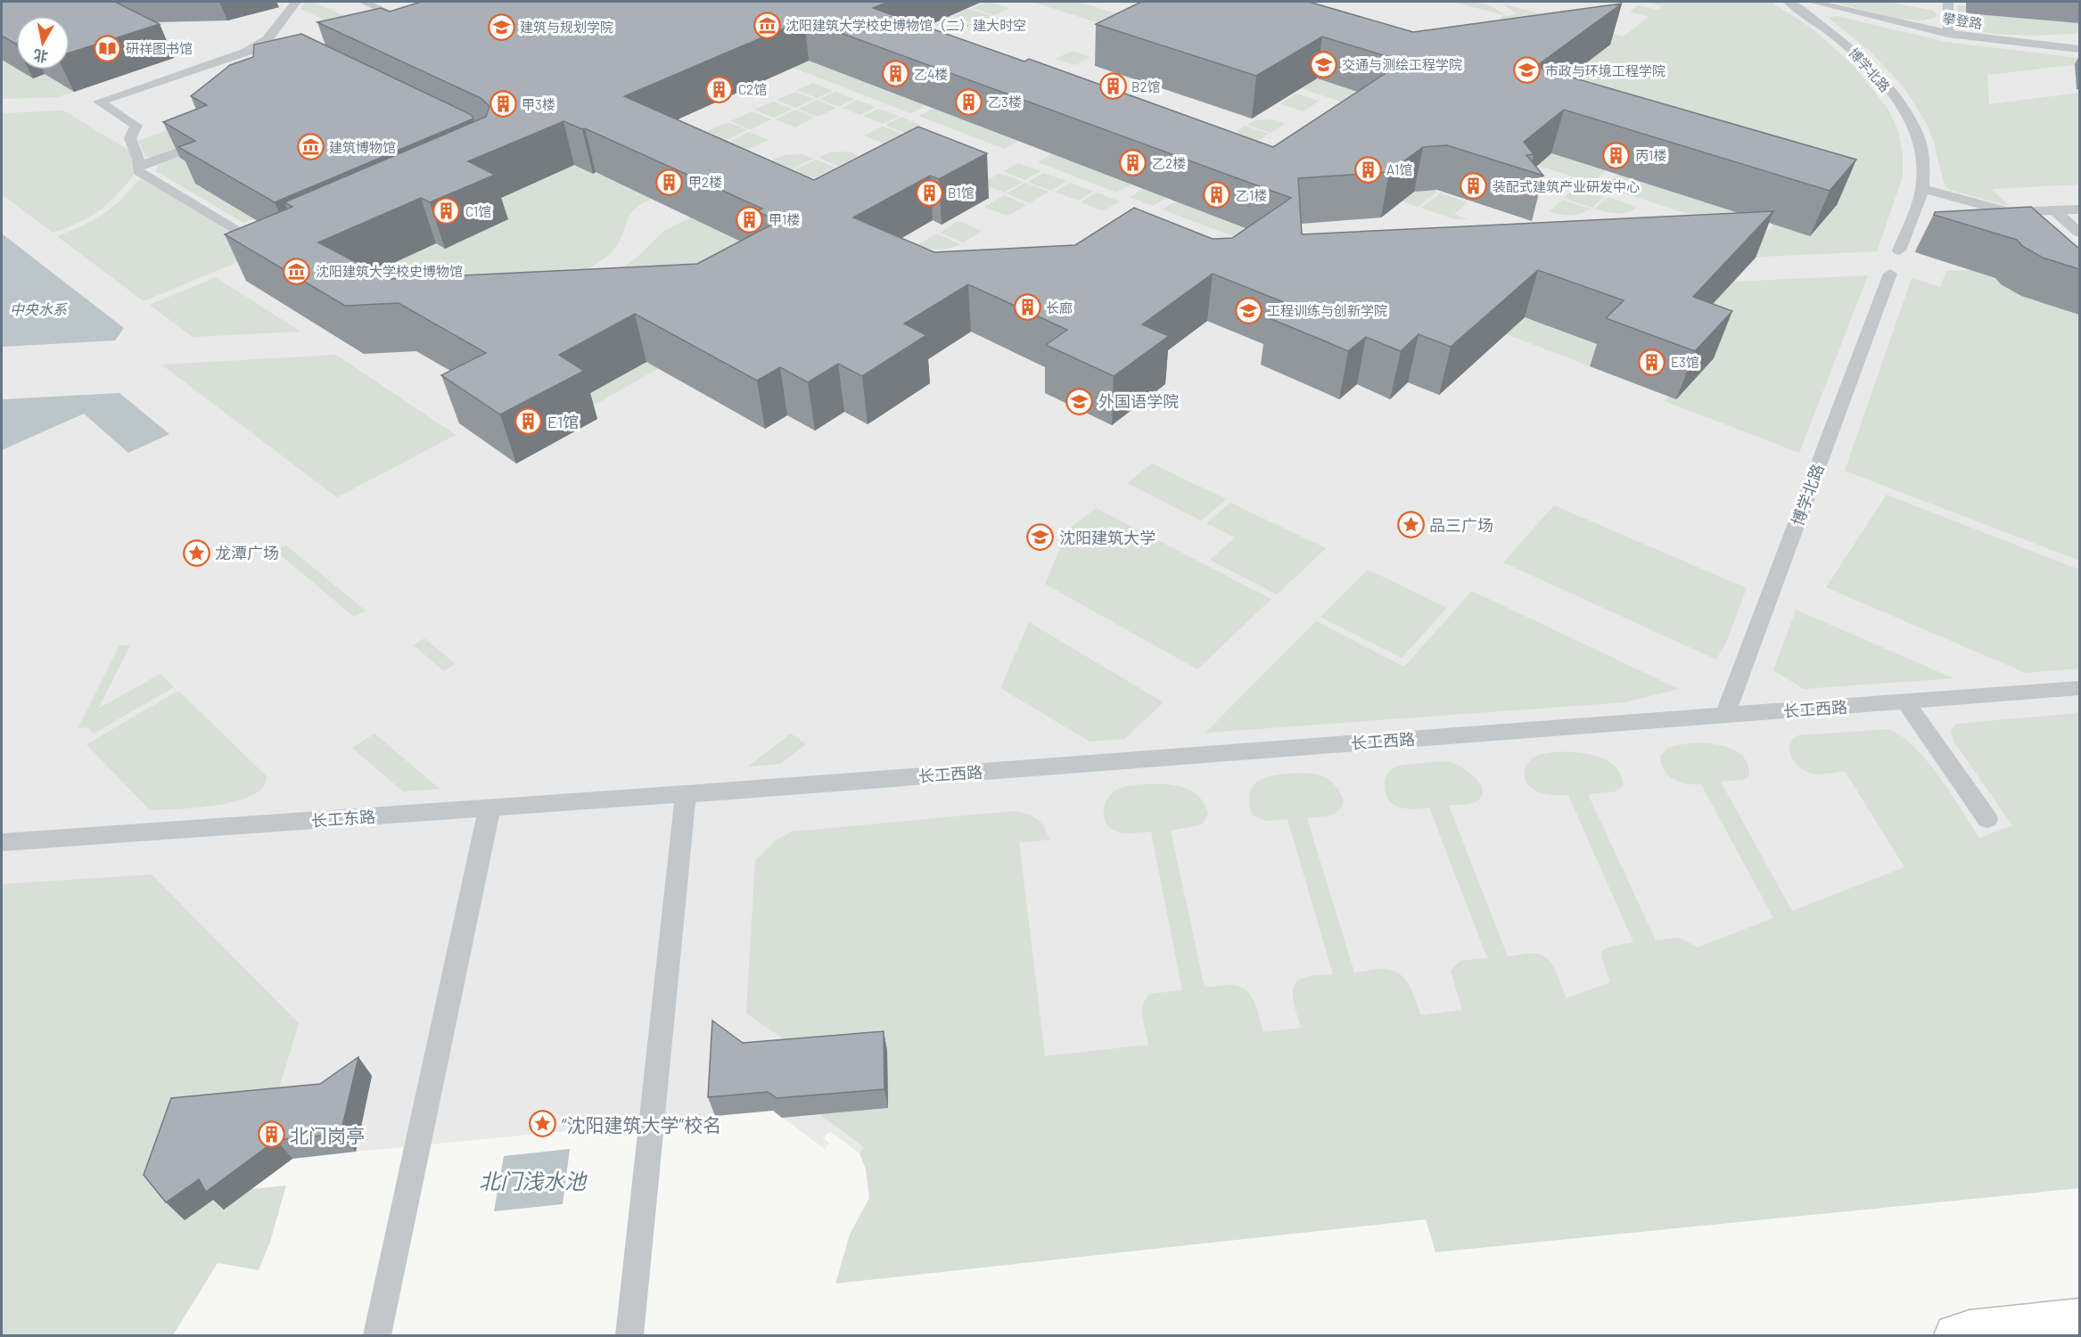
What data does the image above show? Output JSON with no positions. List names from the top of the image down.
{
  "streets": {
    "lane": [
      "攀登路",
      "博学北路",
      "长工西路",
      "长工东路"
    ]
  },
  "crossings": [
    ["博学北路", "长工西路"],
    ["长工西路", "长工东路"]
  ],
  "water": ["中央水系", "北门浅水池"],
  "places": {
    "museum": ["沈阳建筑大学校史博物馆（二）建大时空", "建筑博物馆", "沈阳建筑大学校史博物馆"],
    "school or university": [
      "建筑与规划学院",
      "交通与测绘工程学院",
      "市政与环境工程学院",
      "工程训练与创新学院",
      "外国语学院",
      "沈阳建筑大学"
    ],
    "library": ["研祥图书馆"],
    "building": [
      "乙4楼",
      "B2馆",
      "C2馆",
      "乙3楼",
      "甲3楼",
      "丙1楼",
      "乙2楼",
      "A1馆",
      "甲2楼",
      "装配式建筑产业研发中心",
      "B1馆",
      "乙1楼",
      "C1馆",
      "甲1楼",
      "长廊",
      "E3馆",
      "E1馆",
      "北门岗亭"
    ],
    "place": ["品三广场", "龙潭广场", "“沈阳建筑大学”校名"]
  },
  "north": "bottom"
}
